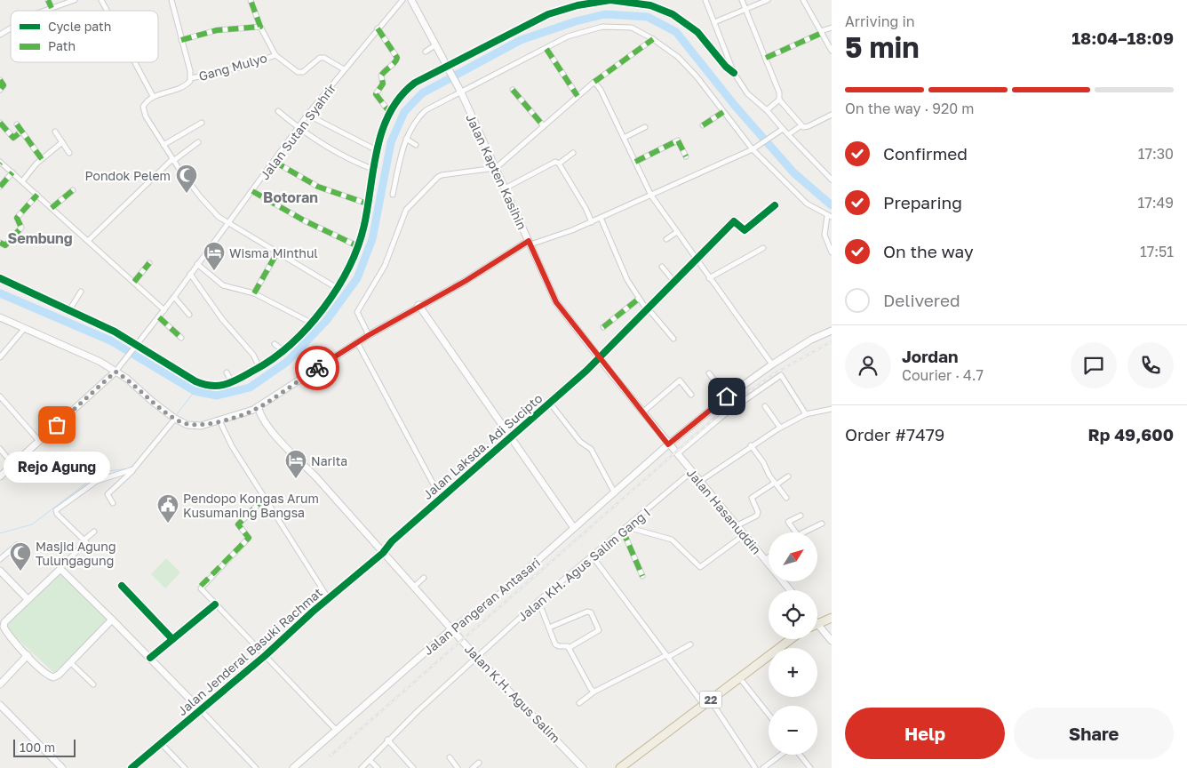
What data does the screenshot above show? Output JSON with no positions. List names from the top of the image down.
{
  "streets": {
    "highway": ["22"],
    "street": [
      "Gang Mulyo",
      "Jalan Sutan Syahrir",
      "Jalan Kapten Kasihin",
      "Jalan Laksda. Adi Sucipto",
      "Jalan Hasanuddin",
      "Jalan KH. Agus Salim Gang I",
      "Jalan Pangeran Antasari",
      "Jalan Jenderal Basuki Rachmat",
      "Jalan K.H. Agus Salim"
    ]
  },
  "crossings": [
    ["Jalan Kapten Kasihin", "Jalan Laksda. Adi Sucipto"],
    ["Jalan Kapten Kasihin", "Jalan Hasanuddin"],
    ["Jalan Kapten Kasihin", "Jalan Pangeran Antasari"],
    ["Jalan Laksda. Adi Sucipto", "Jalan Jenderal Basuki Rachmat"],
    ["Jalan Laksda. Adi Sucipto", "Jalan K.H. Agus Salim"],
    ["Jalan Hasanuddin", "Jalan KH. Agus Salim Gang I"],
    ["Jalan Hasanuddin", "Jalan Pangeran Antasari"],
    ["Jalan KH. Agus Salim Gang I", "Jalan K.H. Agus Salim"],
    ["Jalan Pangeran Antasari", "Jalan K.H. Agus Salim"],
    ["Jalan Jenderal Basuki Rachmat", "Jalan K.H. Agus Salim"]
  ],
  "districts": ["Botoran", "Sembung"],
  "places": {
    "mosque": ["Pondok Pelem", "Masjid Agung Tulungagung"],
    "hotel": ["Wisma Minthul", "Narita"],
    "other": ["Rejo Agung"],
    "public building": ["Pendopo Kongas Arum Kusumaning Bangsa"]
  },
  "legend": ["Cycle path", "Path"],
  "scale_bar": "100 m",
  "north": "top right",
  "page": {
    "heading": ["5 min", "Arriving in", "18:04–18:09"],
    "panel": [
      "Jordan",
      "Courier · 4.7",
      "Order #7479",
      "Rp 49,600"
    ],
    "bar": "On the way · 920 m",
    "list": [
      ["Confirmed", "17:30"],
      ["Preparing", "17:49"],
      ["On the way", "17:51"],
      "Delivered"
    ],
    "bubble": "Rejo Agung",
    "map_buttons": ["+", "−"],
    "buttons": ["Help", "Share"],
    "scale": "100 m"
  }
}
